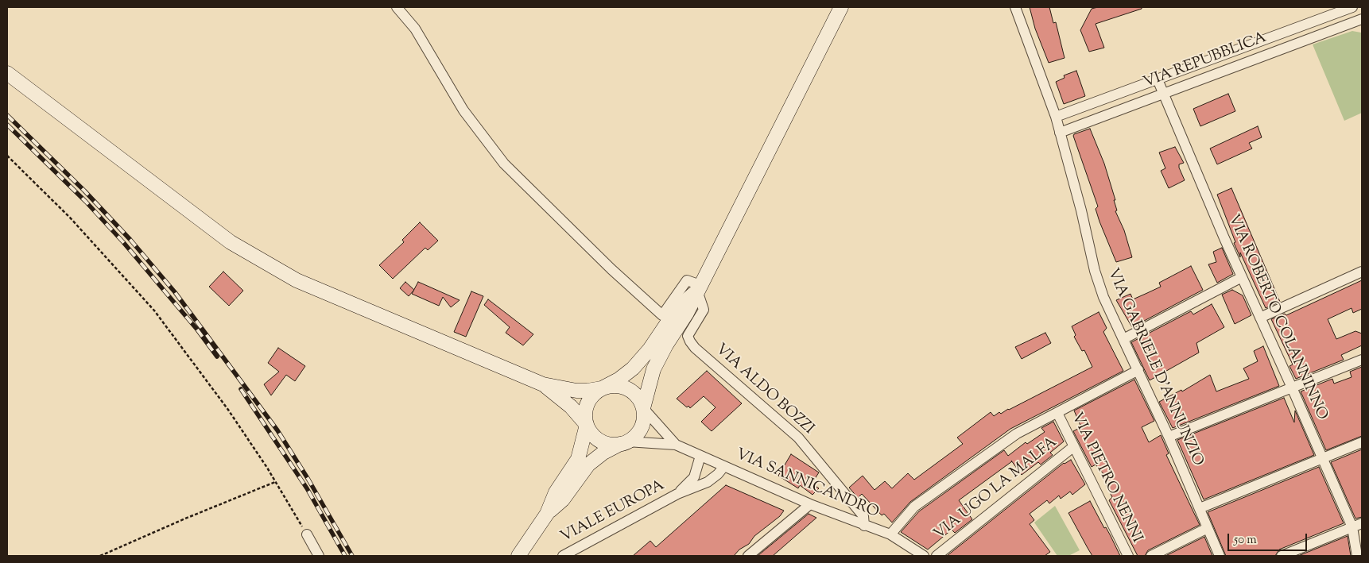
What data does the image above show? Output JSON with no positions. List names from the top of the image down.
{
  "streets": {
    "street": [
      "VIA REPUBBLICA",
      "VIA ROBERTO COLANNINNO",
      "VIA GABRIELE D'ANNUNZIO",
      "VIA ALDO BOZZI",
      "VIA PIETRO NENNI",
      "VIA SANNICANDRO",
      "VIA UGO LA MALFA",
      "VIALE EUROPA"
    ]
  },
  "crossings": [
    ["VIA REPUBBLICA", "VIA ROBERTO COLANNINNO"],
    ["VIA REPUBBLICA", "VIA GABRIELE D'ANNUNZIO"],
    ["VIA ALDO BOZZI", "VIA SANNICANDRO"],
    ["VIA PIETRO NENNI", "VIA UGO LA MALFA"],
    ["VIA SANNICANDRO", "VIALE EUROPA"]
  ],
  "scale_bar": "50 m"
}
